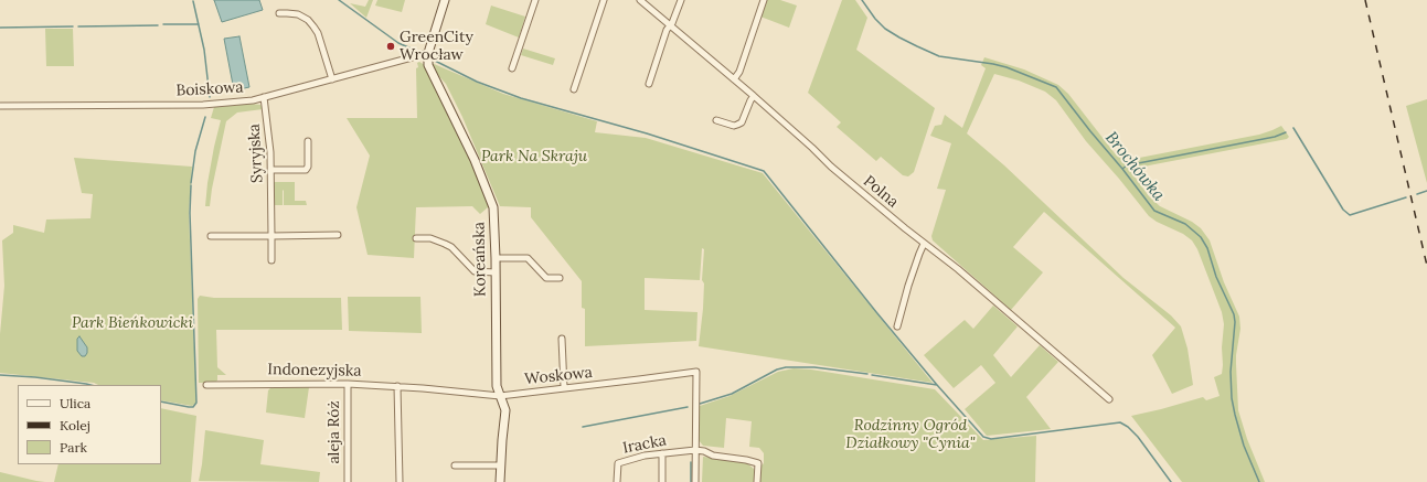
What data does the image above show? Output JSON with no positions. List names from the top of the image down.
{
  "streets": {
    "street": [
      "Boiskowa",
      "Syryjska",
      "Polna",
      "Koreańska",
      "Indonezyjska",
      "Woskowa",
      "aleja Róż",
      "Iracka"
    ]
  },
  "crossings": [
    ["Boiskowa", "Syryjska"],
    ["Boiskowa", "Koreańska"],
    ["Koreańska", "Woskowa"],
    ["Indonezyjska", "Woskowa"],
    ["Indonezyjska", "aleja Róż"],
    ["Woskowa", "Iracka"]
  ],
  "water": ["Brochówka"],
  "parks": ["Park Na Skraju", "Park Bieńkowicki", "Rodzinny Ogród Działkowy \"Cynia\""],
  "places": ["GreenCity Wrocław"],
  "legend": ["Ulica", "Kolej", "Park"]
}
